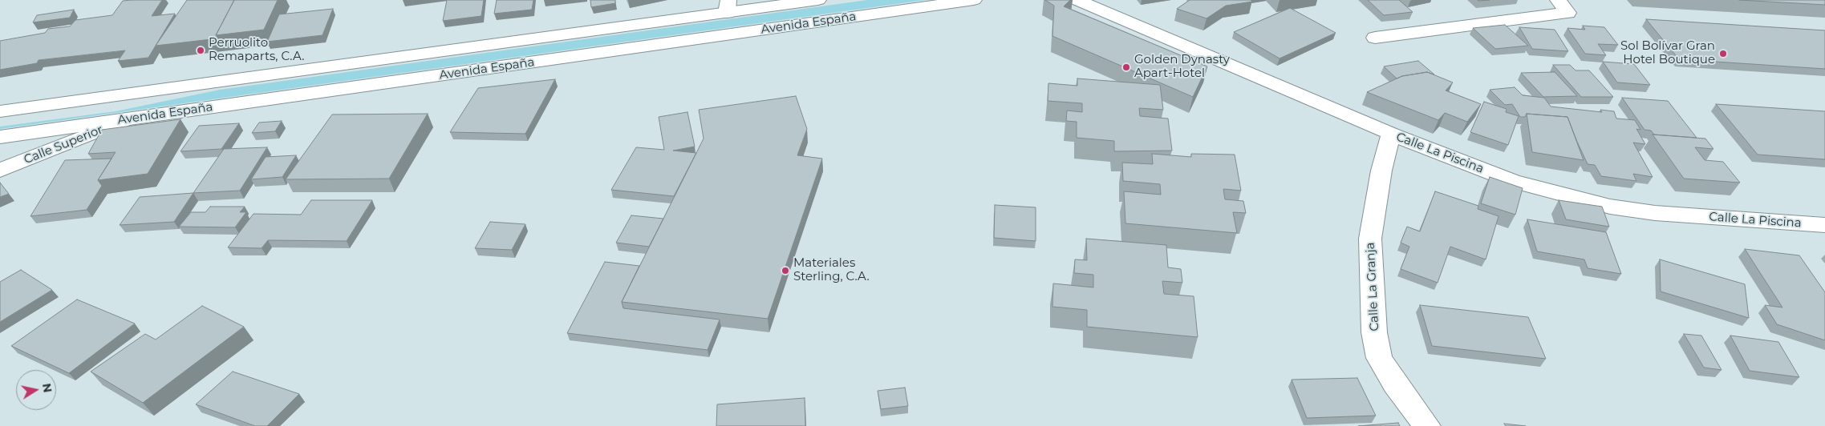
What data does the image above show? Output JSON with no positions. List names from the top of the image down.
{
  "streets": {
    "main road": [
      "Avenida España",
      "Calle Superior",
      "Calle La Piscina",
      "Calle La Granja"
    ]
  },
  "crossings": [
    ["Avenida España", "Calle Superior"],
    ["Calle La Piscina", "Calle La Granja"]
  ],
  "places": [
    "Perruolito Remaparts, C.A.",
    "Sol Bolívar Gran Hotel Boutique",
    "Golden Dynasty Apart-Hotel",
    "Materiales Sterling, C.A."
  ],
  "north": "right"
}
